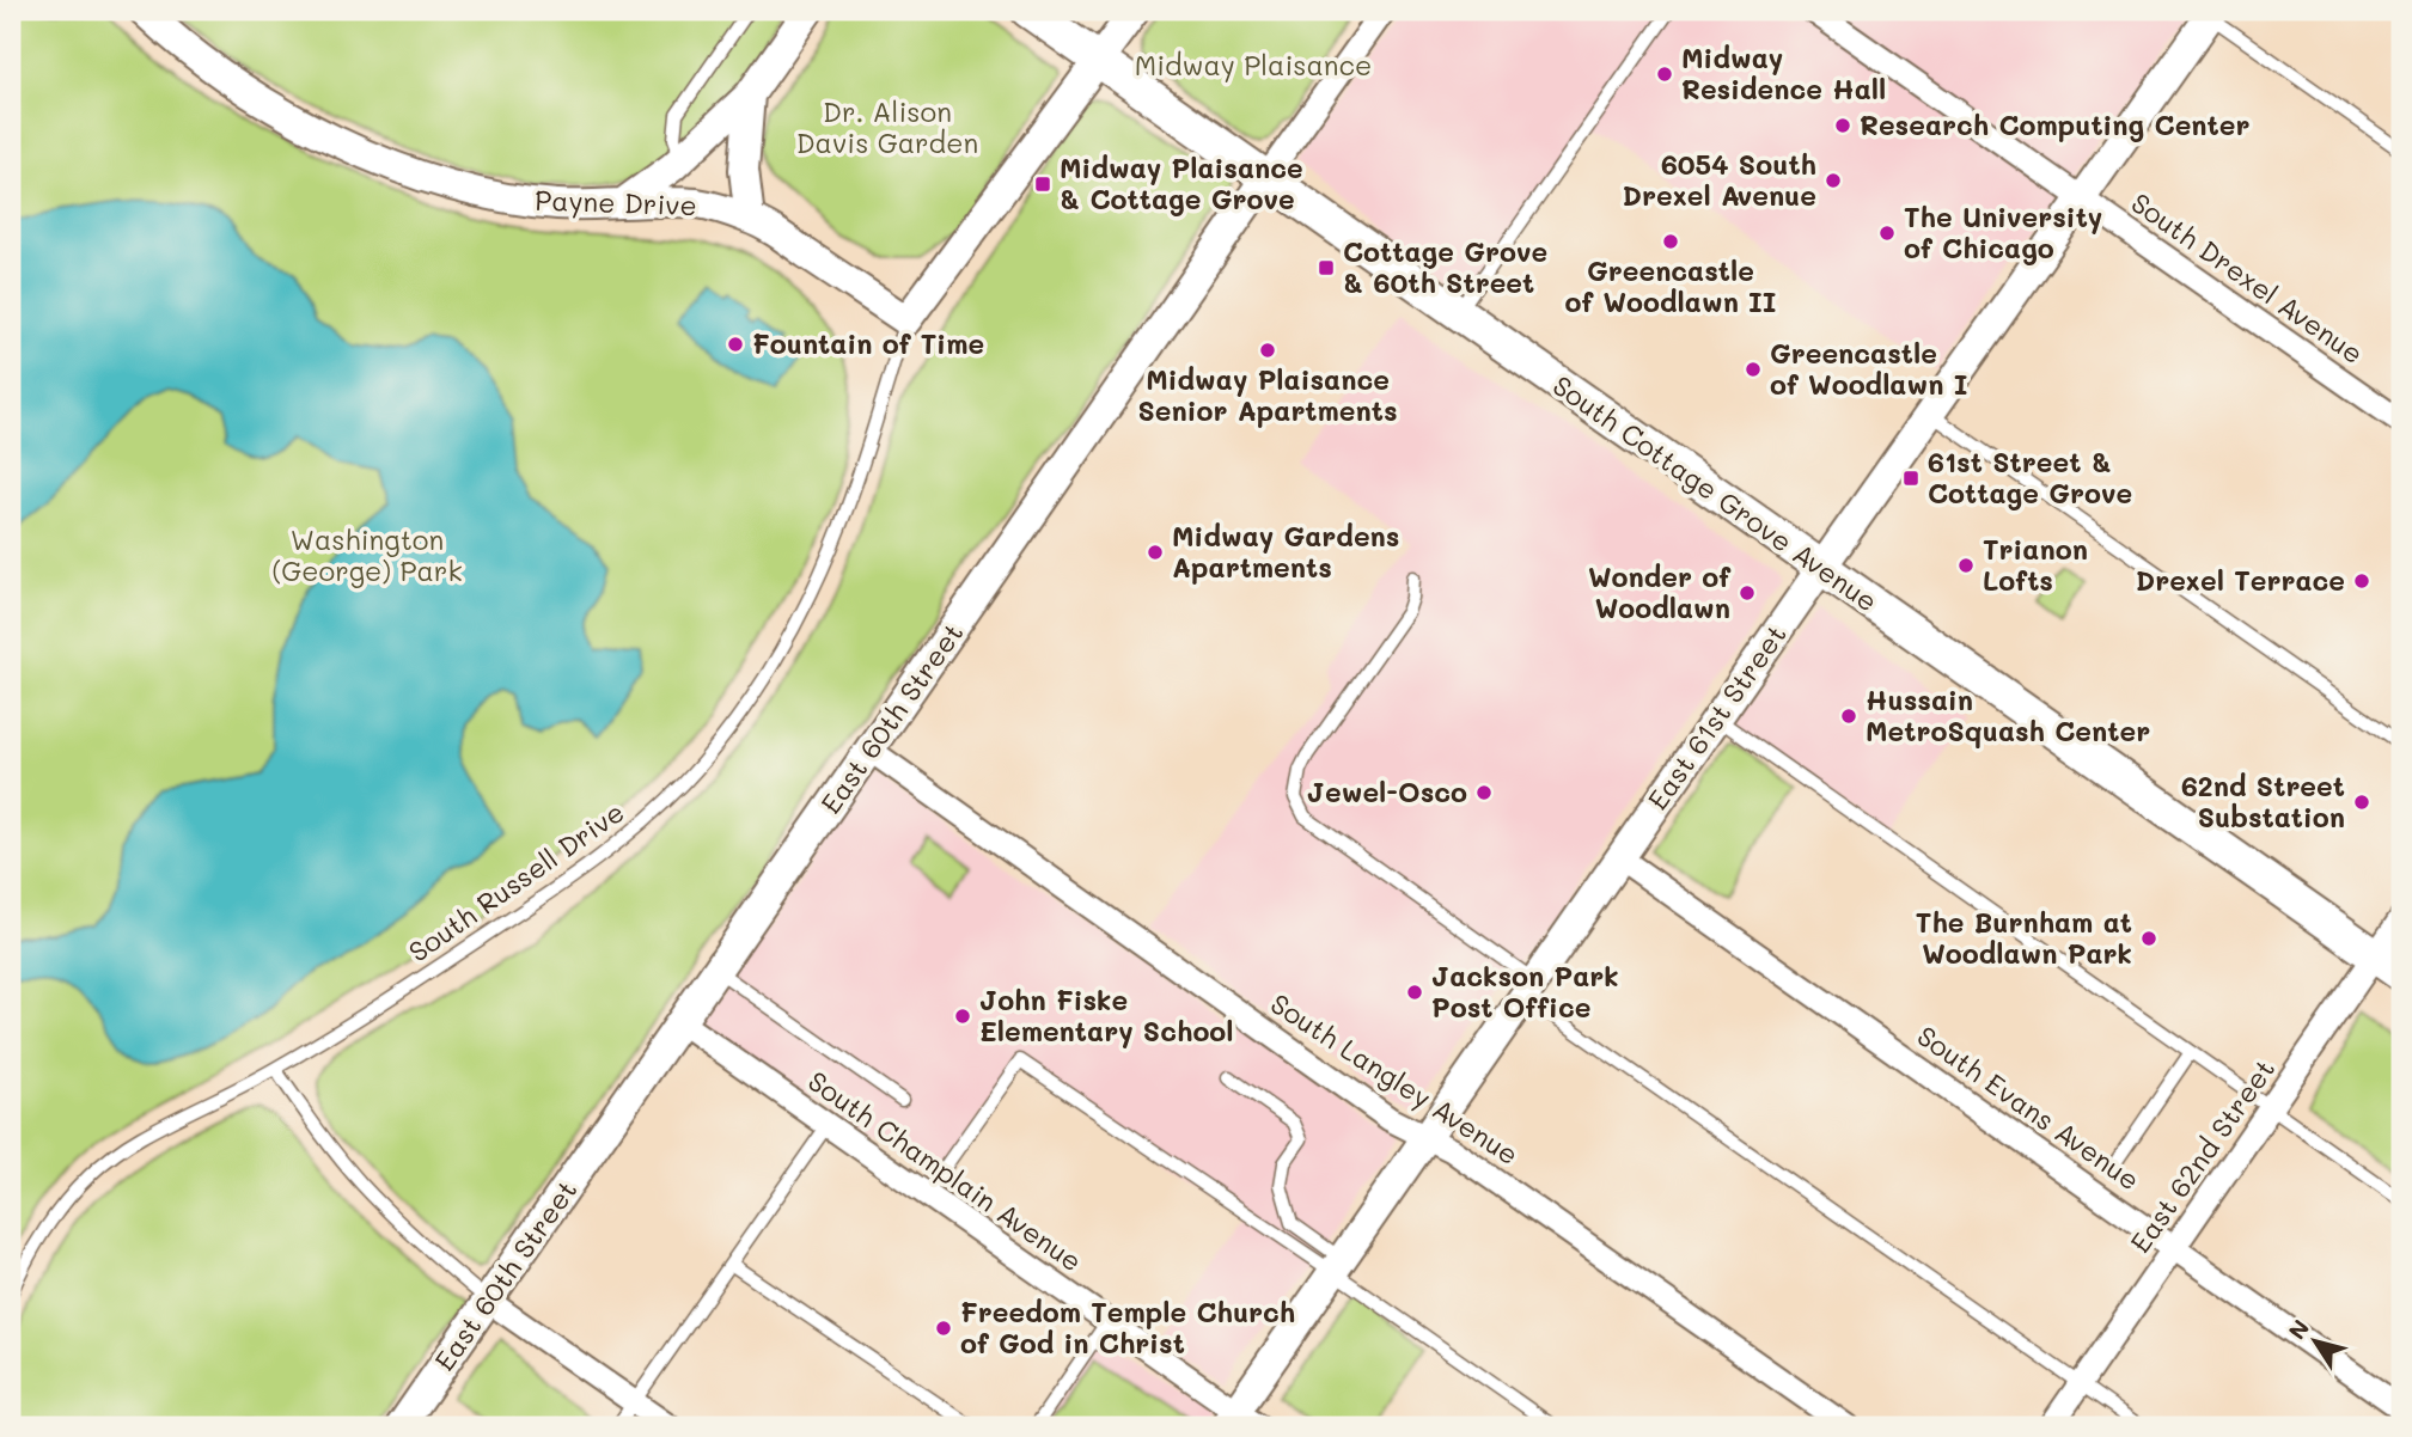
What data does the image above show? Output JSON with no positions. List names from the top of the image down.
{
  "streets": {
    "main road": ["South Cottage Grove Avenue"],
    "street": [
      "Payne Drive",
      "South Drexel Avenue",
      "East 61st Street",
      "East 60th Street",
      "South Langley Avenue",
      "South Evans Avenue",
      "East 62nd Street",
      "South Champlain Avenue"
    ],
    "lane": ["South Russell Drive"]
  },
  "crossings": [
    ["Payne Drive", "South Russell Drive"],
    ["South Drexel Avenue", "East 61st Street"],
    ["South Cottage Grove Avenue", "East 61st Street"],
    ["South Cottage Grove Avenue", "East 60th Street"],
    ["South Cottage Grove Avenue", "East 62nd Street"],
    ["East 61st Street", "South Langley Avenue"],
    ["East 61st Street", "South Evans Avenue"],
    ["East 61st Street", "South Champlain Avenue"],
    ["East 60th Street", "South Langley Avenue"],
    ["East 60th Street", "South Champlain Avenue"],
    ["South Evans Avenue", "East 62nd Street"]
  ],
  "parks": ["Midway Plaisance", "Dr. Alison Davis Garden", "Washington (George) Park"],
  "places": {
    "other": [
      "Midway Residence Hall",
      "Research Computing Center",
      "6054 South Drexel Avenue",
      "The University of Chicago",
      "Greencastle of Woodlawn II",
      "Fountain of Time",
      "Midway Plaisance Senior Apartments",
      "Greencastle of Woodlawn I",
      "Midway Gardens Apartments",
      "Trianon Lofts",
      "Drexel Terrace",
      "Wonder of Woodlawn",
      "Hussain MetroSquash Center",
      "Jewel-Osco",
      "62nd Street Substation",
      "The Burnham at Woodlawn Park",
      "Jackson Park Post Office",
      "John Fiske Elementary School",
      "Freedom Temple Church of God in Christ"
    ],
    "transit": ["Midway Plaisance & Cottage Grove", "Cottage Grove & 60th Street", "61st Street & Cottage Grove"]
  },
  "north": "top left"
}
